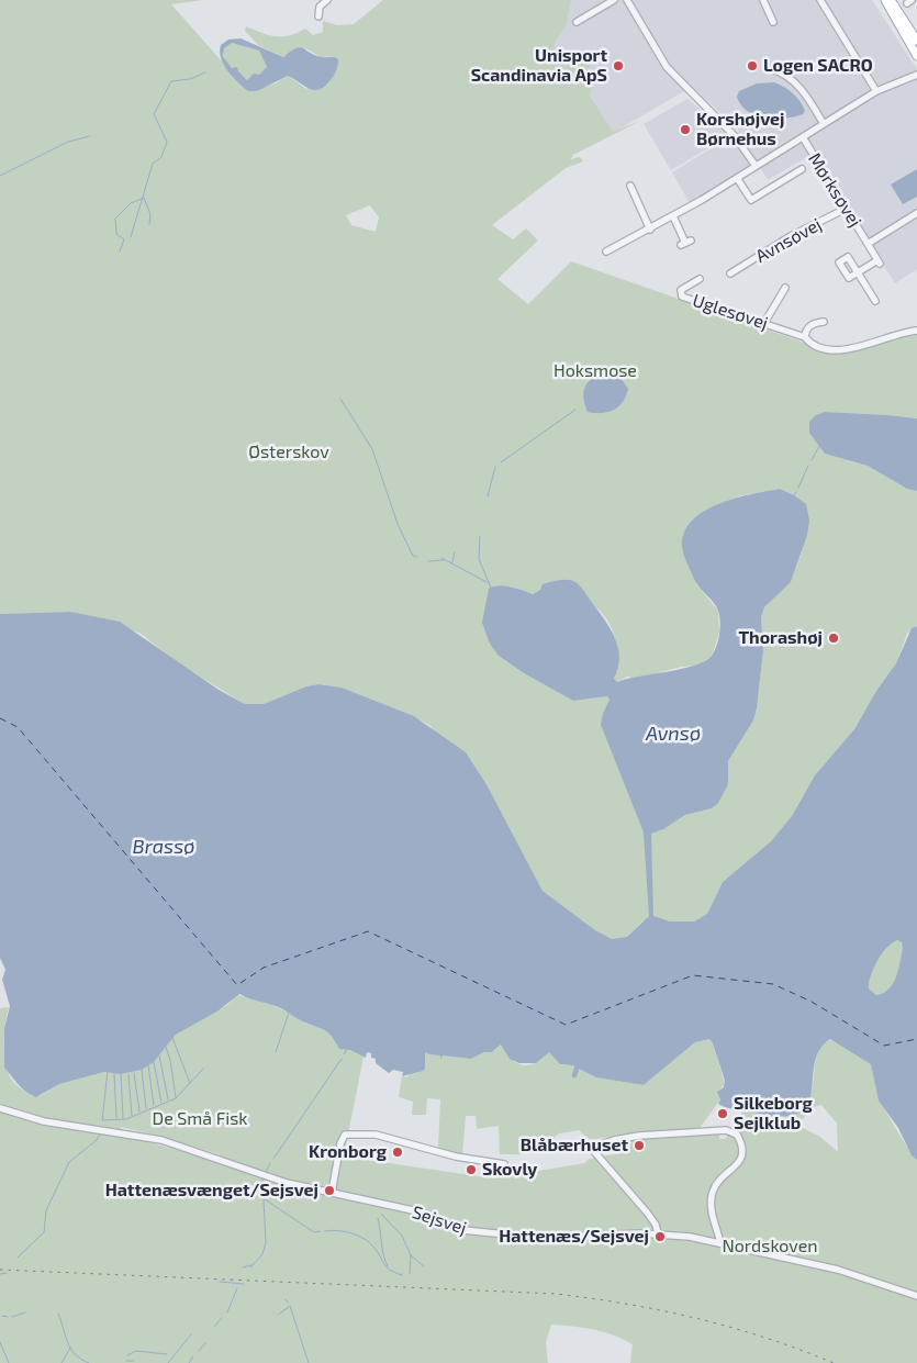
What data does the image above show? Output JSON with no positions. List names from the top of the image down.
{
  "streets": {
    "street": [
      "Mørksøvej",
      "Avnsøvej",
      "Uglesøvej",
      "Sejsvej"
    ]
  },
  "crossings": [
    ["Mørksøvej", "Avnsøvej"]
  ],
  "water": ["Avnsø", "Brassø"],
  "parks": [
    "Hoksmose",
    "Østerskov",
    "De Små Fisk",
    "Nordskoven"
  ],
  "places": [
    "Unisport Scandinavia ApS",
    "Logen SACRO",
    "Korshøjvej Børnehus",
    "Thorashøj",
    "Silkeborg Sejlklub",
    "Blåbærhuset",
    "Kronborg",
    "Skovly",
    "Hattenæsvænget/Sejsvej",
    "Hattenæs/Sejsvej"
  ]
}
